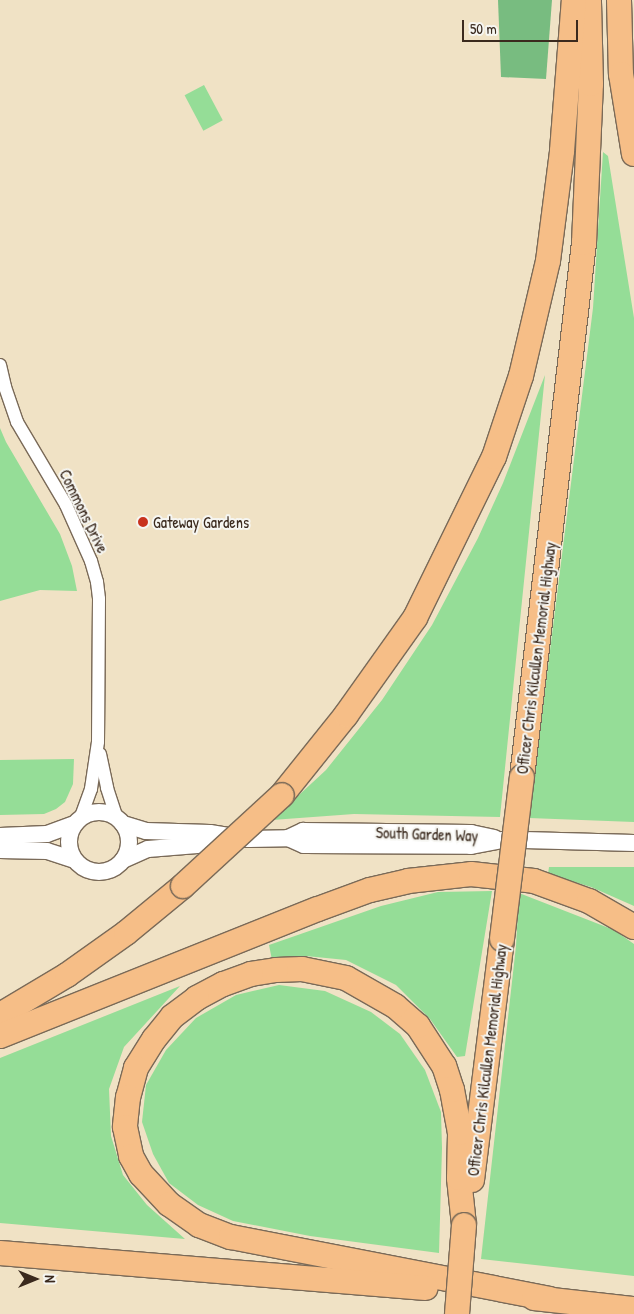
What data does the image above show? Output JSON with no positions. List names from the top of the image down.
{
  "streets": {
    "highway": ["Officer Chris Kilcullen Memorial Highway"],
    "street": ["Commons Drive", "South Garden Way"]
  },
  "crossings": [
    ["Commons Drive", "South Garden Way"]
  ],
  "places": ["Gateway Gardens"],
  "scale_bar": "50 m",
  "north": "right"
}
